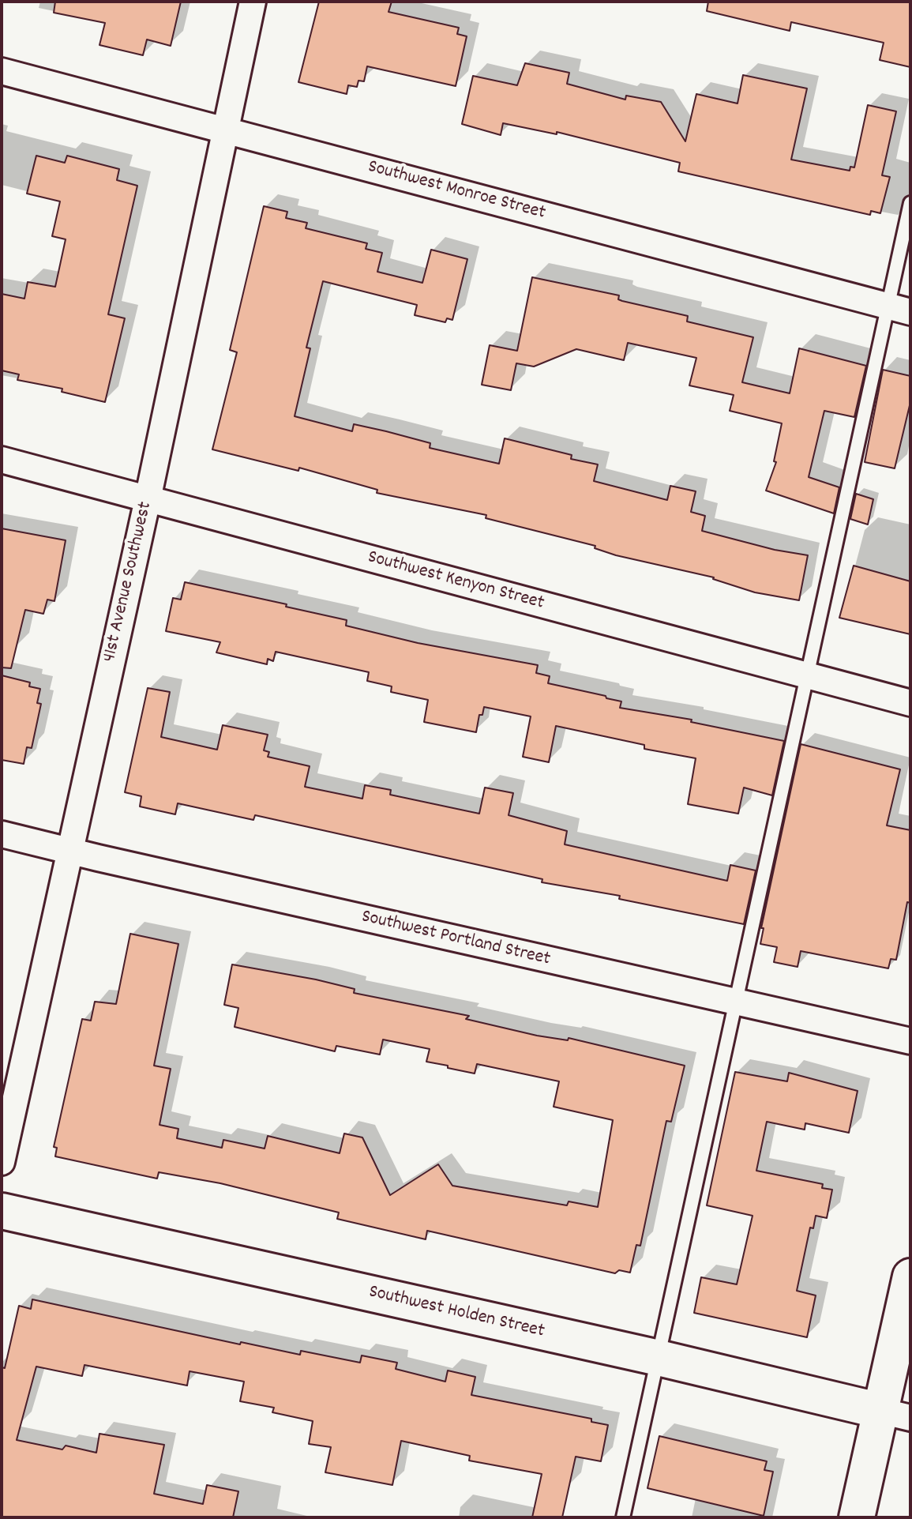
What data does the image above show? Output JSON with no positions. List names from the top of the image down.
{
  "streets": {
    "street": [
      "Southwest Monroe Street",
      "Southwest Kenyon Street",
      "41st Avenue Southwest",
      "Southwest Portland Street",
      "Southwest Holden Street"
    ]
  },
  "crossings": [
    ["Southwest Monroe Street", "41st Avenue Southwest"],
    ["Southwest Kenyon Street", "41st Avenue Southwest"],
    ["41st Avenue Southwest", "Southwest Portland Street"]
  ]
}
